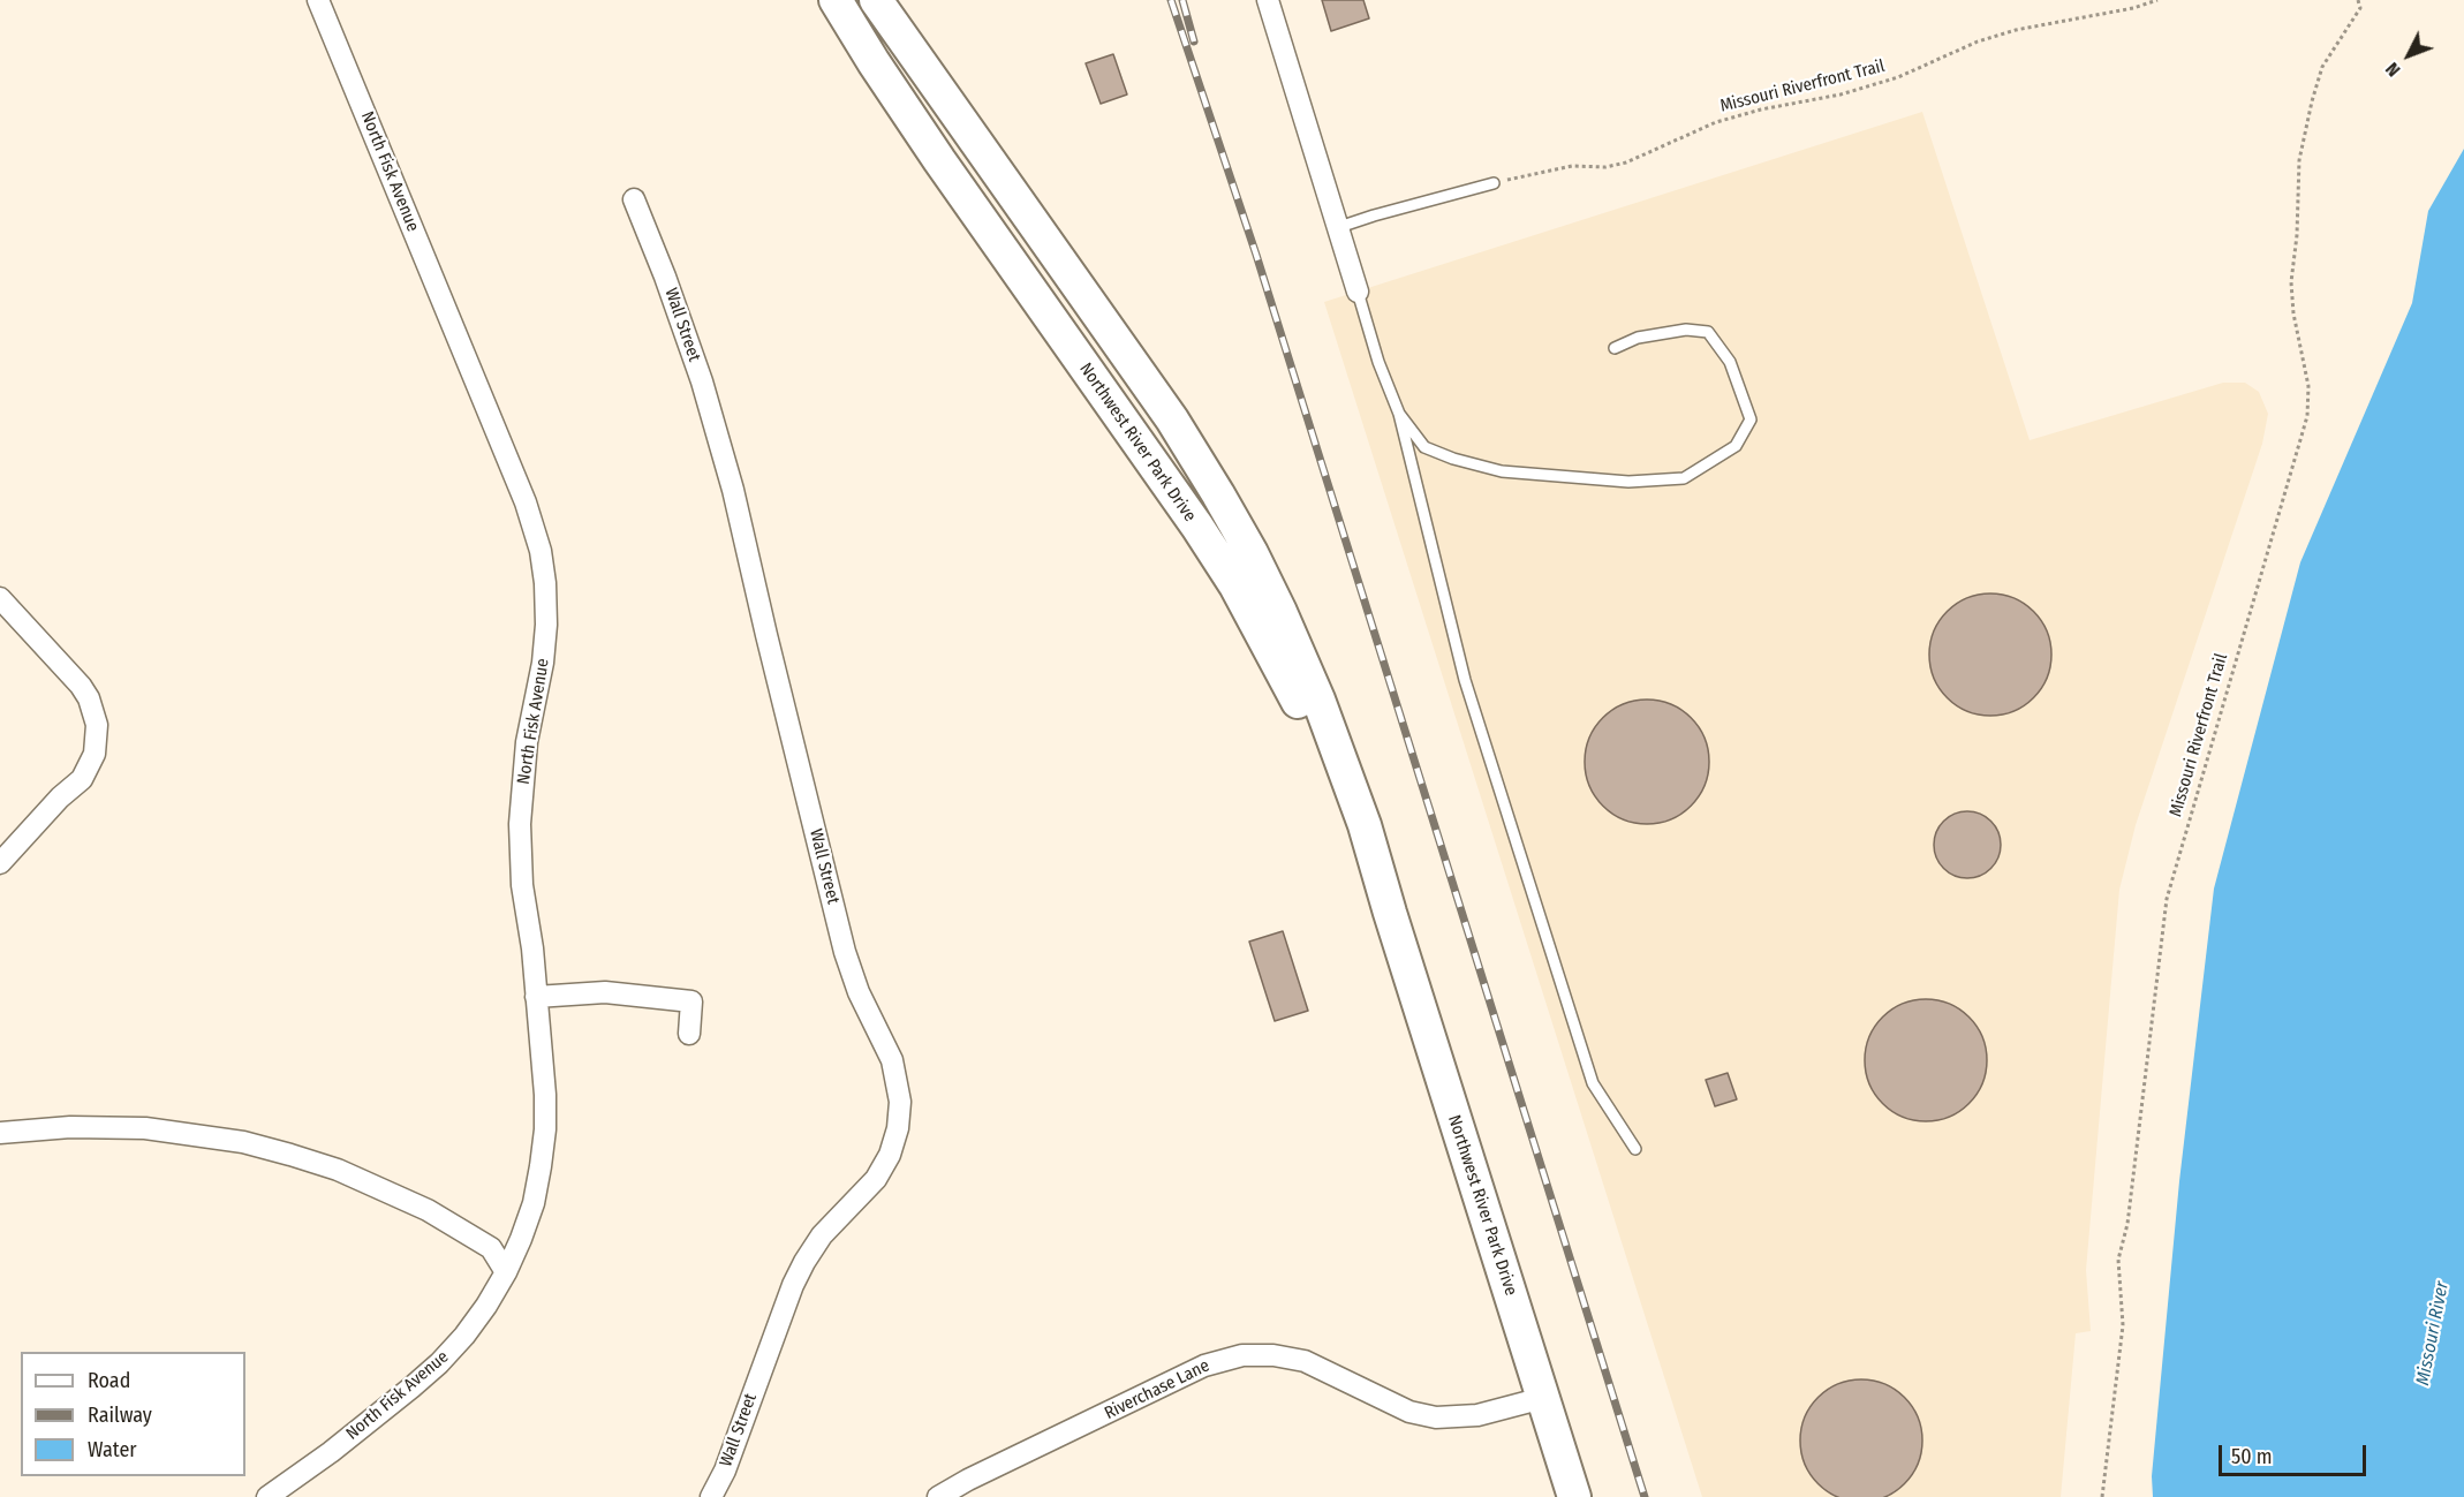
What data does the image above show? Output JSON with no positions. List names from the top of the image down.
{
  "streets": {
    "main road": ["Northwest River Park Drive"],
    "street": ["North Fisk Avenue", "Wall Street", "Riverchase Lane"],
    "path": ["Missouri Riverfront Trail"]
  },
  "crossings": [
    ["Northwest River Park Drive", "Riverchase Lane"]
  ],
  "water": ["Missouri River"],
  "legend": ["Road", "Railway", "Water"],
  "scale_bar": "50 m",
  "north": "bottom left"
}
